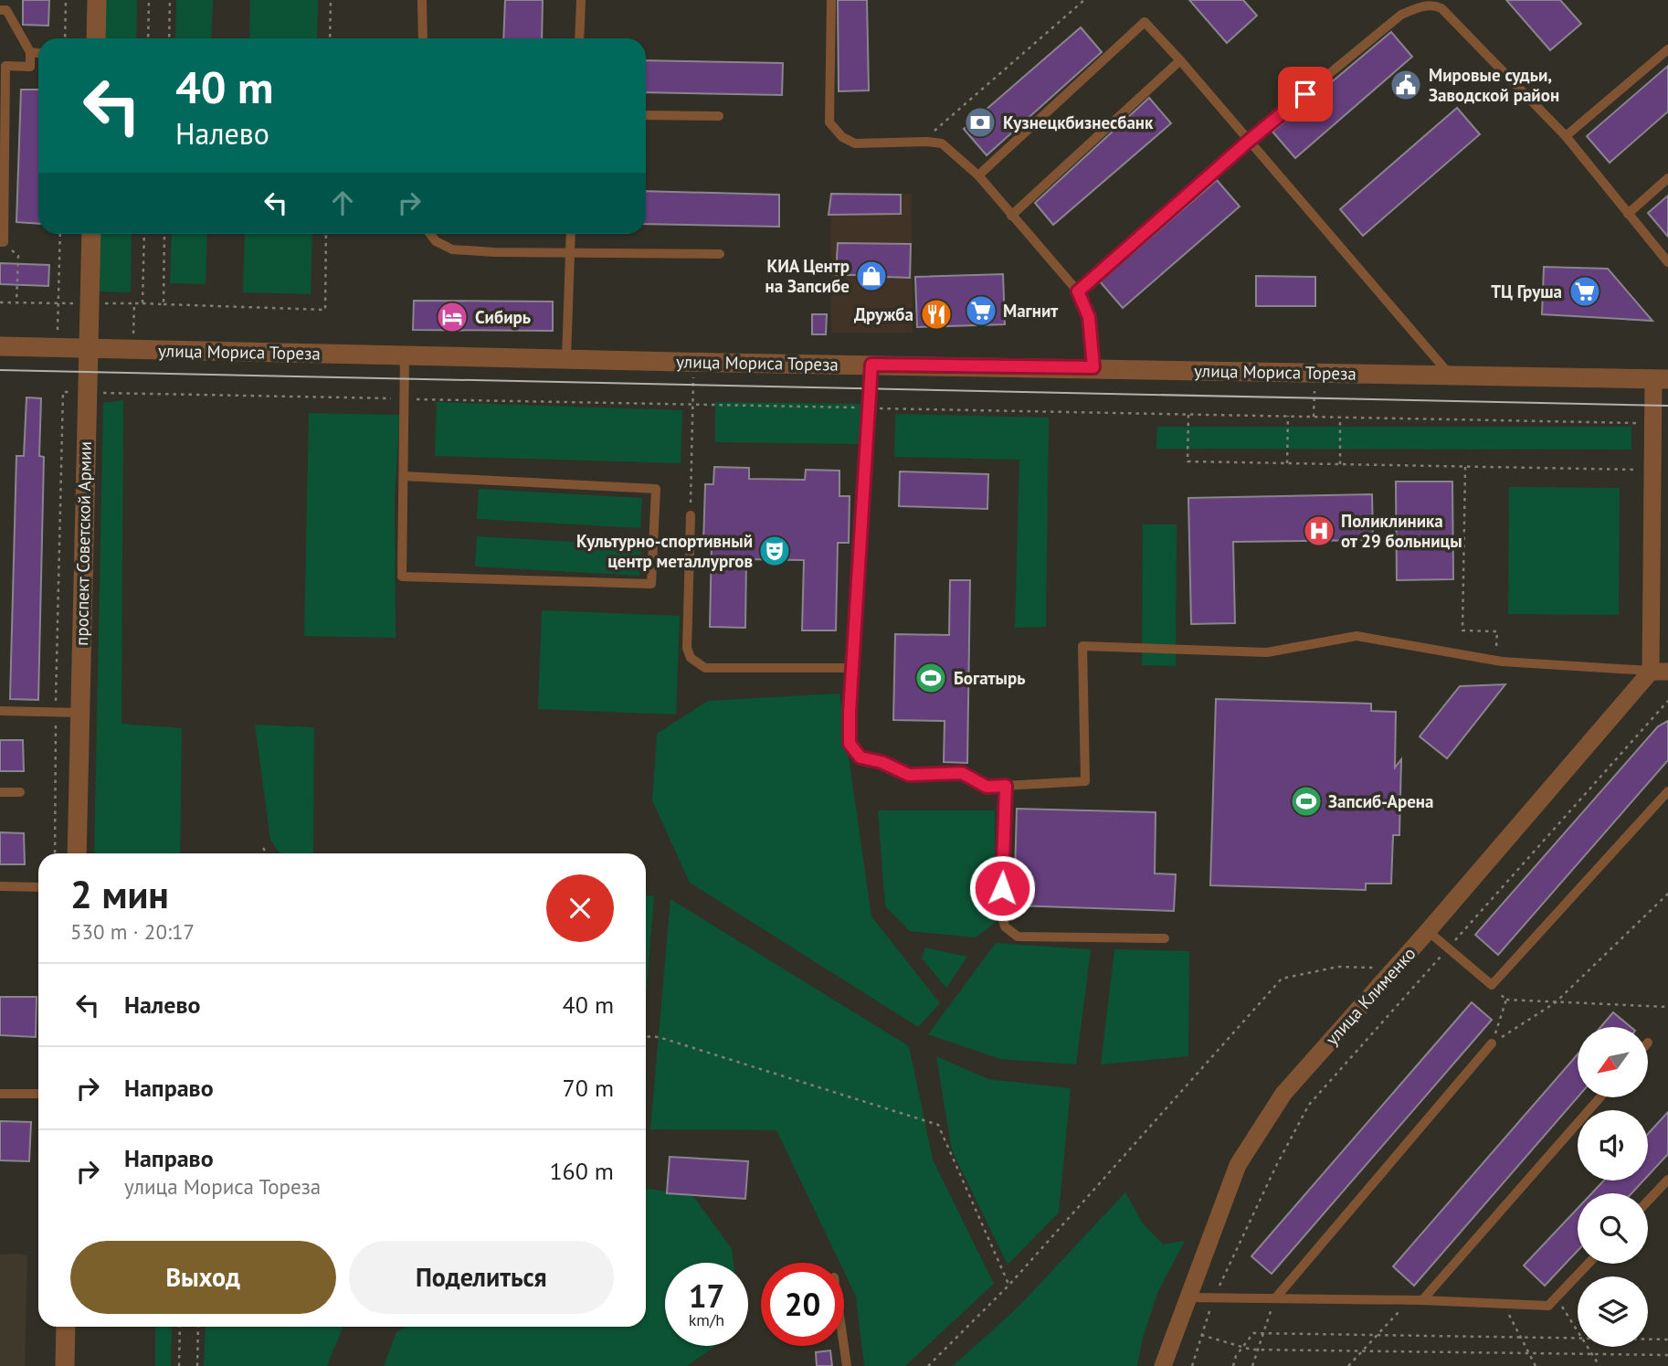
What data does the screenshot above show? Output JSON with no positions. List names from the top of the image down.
{
  "streets": {
    "street": ["улица Мориса Тореза", "проспект Советской Армии", "улица Клименко"]
  },
  "crossings": [
    ["улица Мориса Тореза", "проспект Советской Армии"]
  ],
  "places": {
    "public building": ["Мировые судьи, Заводской район"],
    "bank": ["Кузнецкбизнесбанк"],
    "shop": ["КИА Центр на Запсибе"],
    "supermarket": ["ТЦ Груша", "Магнит"],
    "restaurant": ["Дружба"],
    "hotel": ["Сибирь"],
    "hospital": ["Поликлиника от 29 больницы"],
    "theatre": ["Культурно-спортивный центр металлургов"],
    "sports": ["Богатырь", "Запсиб-Арена"]
  },
  "north": "bottom left",
  "page": {
    "turn": ["40 m", "Налево"],
    "heading": ["2 мин", "530 m · 20:17"],
    "list": [
      {
        "name": "Налево",
        "value": "40 m"
      },
      {
        "name": "Направо",
        "value": "70 m"
      },
      {
        "name": "Направо",
        "note": "улица Мориса Тореза",
        "value": "160 m"
      }
    ],
    "buttons": ["Выход", "Поделиться"],
    "speed": "17 km/h",
    "limit": "20"
  }
}
